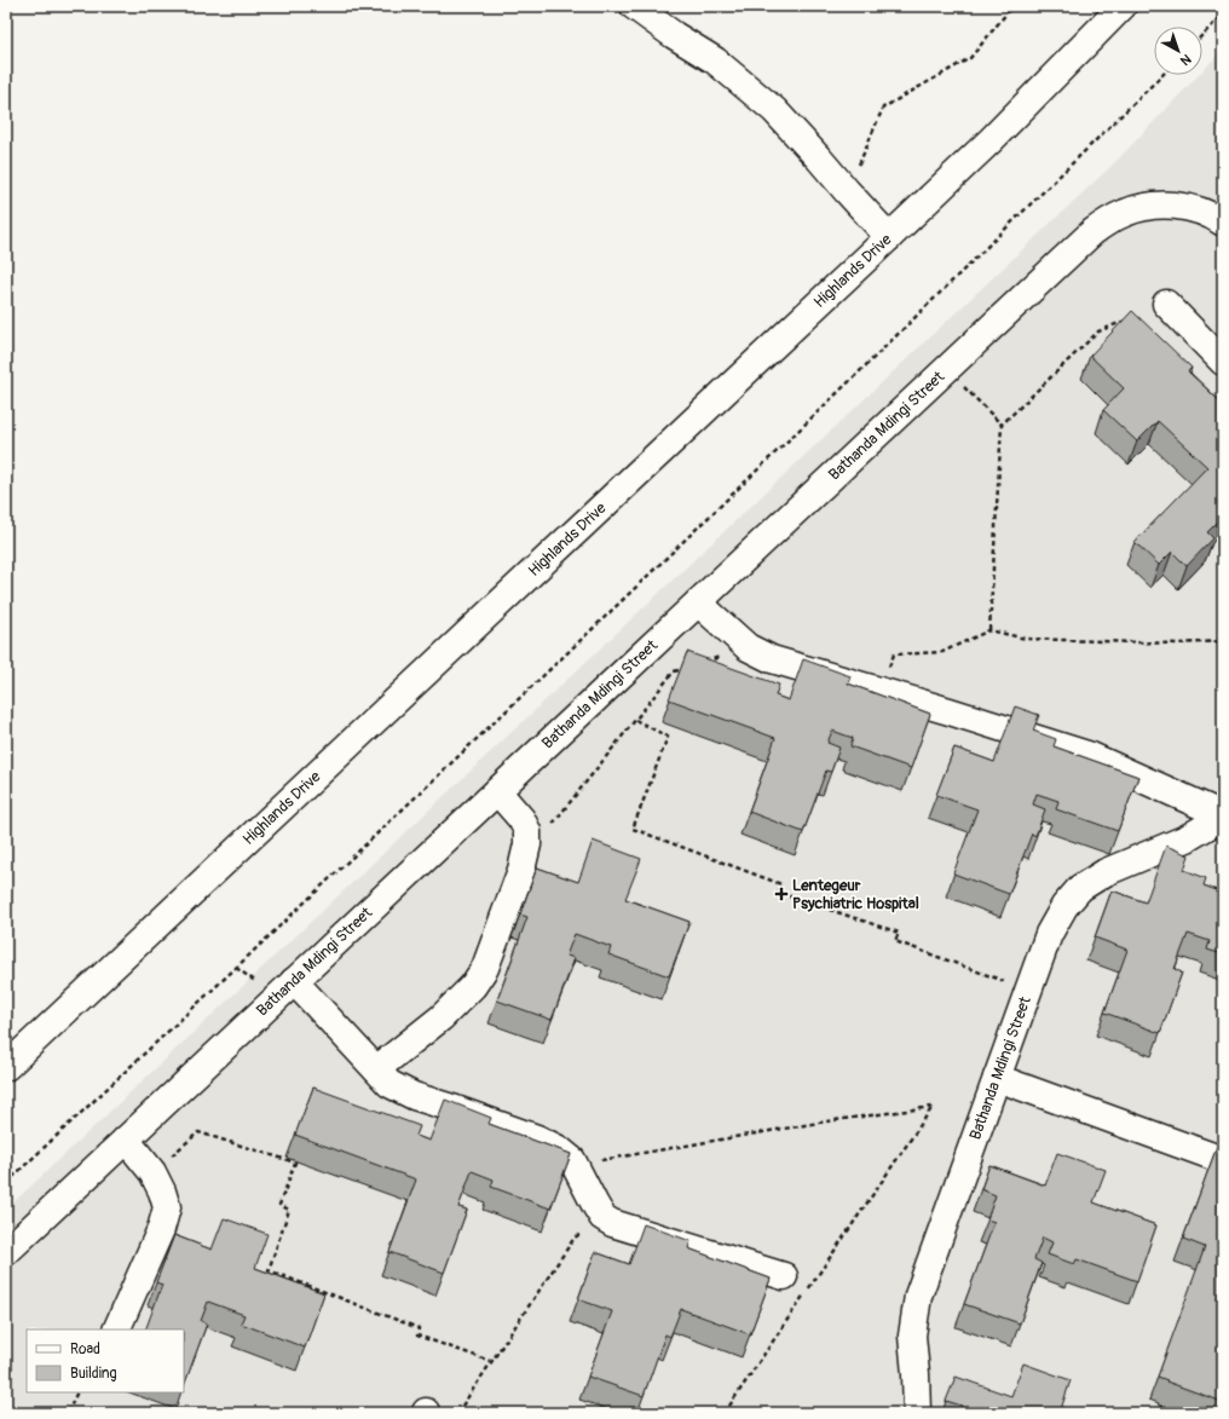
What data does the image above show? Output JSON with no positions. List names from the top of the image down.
{
  "streets": {
    "street": ["Highlands Drive", "Bathanda Mdingi Street"]
  },
  "places": {
    "health": ["Lentegeur Psychiatric Hospital"]
  },
  "legend": ["Road", "Building"],
  "north": "bottom right"
}
